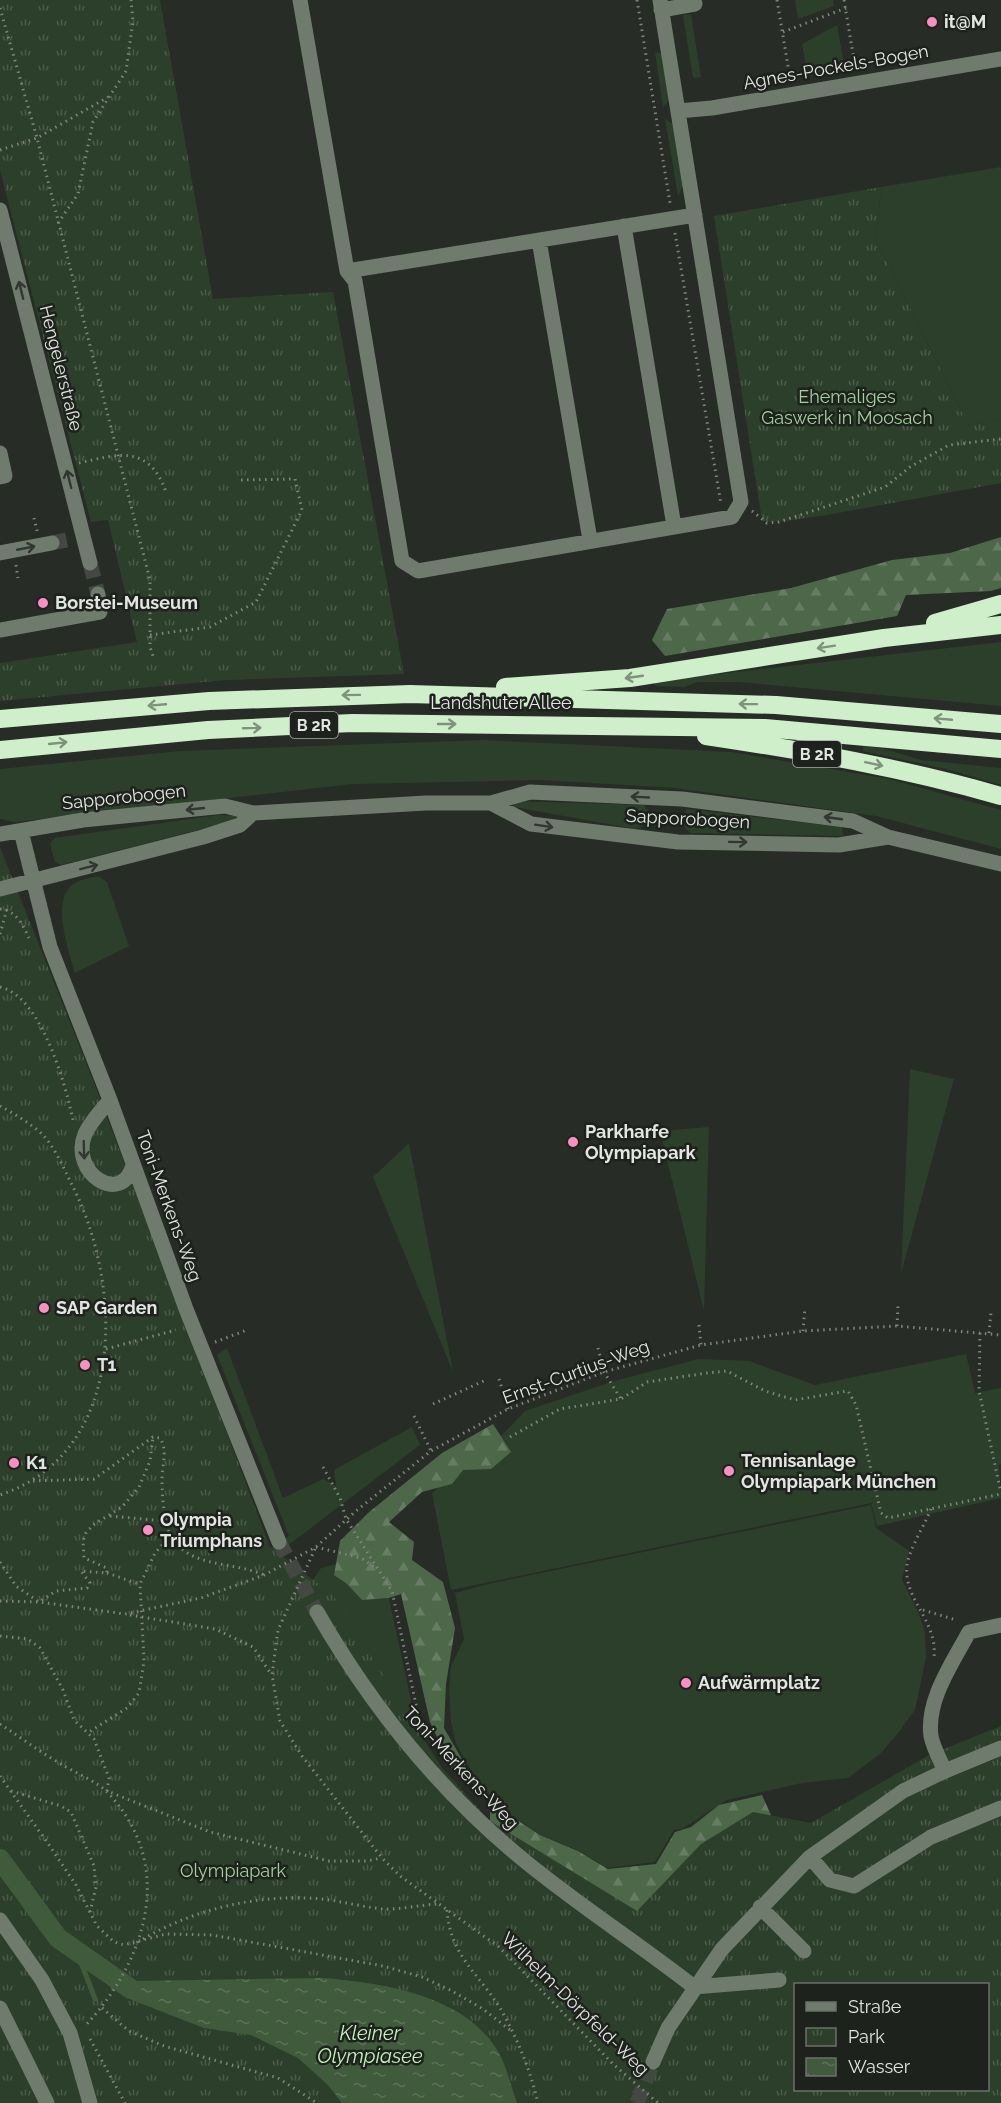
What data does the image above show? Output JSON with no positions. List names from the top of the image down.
{
  "streets": {
    "highway": ["Landshuter Allee", "B 2R"],
    "street": [
      "Agnes-Pockels-Bogen",
      "Hengelerstraße",
      "Sapporobogen",
      "Toni-Merkens-Weg"
    ],
    "path": ["Ernst-Curtius-Weg", "Wilhelm-Dörpfeld-Weg"]
  },
  "crossings": [
    ["Landshuter Allee", "B 2R"],
    ["Sapporobogen", "Toni-Merkens-Weg"],
    ["Ernst-Curtius-Weg", "Wilhelm-Dörpfeld-Weg"]
  ],
  "one_way": ["Hengelerstraße"],
  "water": ["Kleiner Olympiasee"],
  "parks": ["Ehemaliges Gaswerk in Moosach", "Olympiapark"],
  "places": [
    "it@M",
    "Borstei-Museum",
    "Parkharfe Olympiapark",
    "SAP Garden",
    "T1",
    "K1",
    "Tennisanlage Olympiapark München",
    "Olympia Triumphans",
    "Aufwärmplatz"
  ],
  "legend": ["Straße", "Park", "Wasser"]
}
